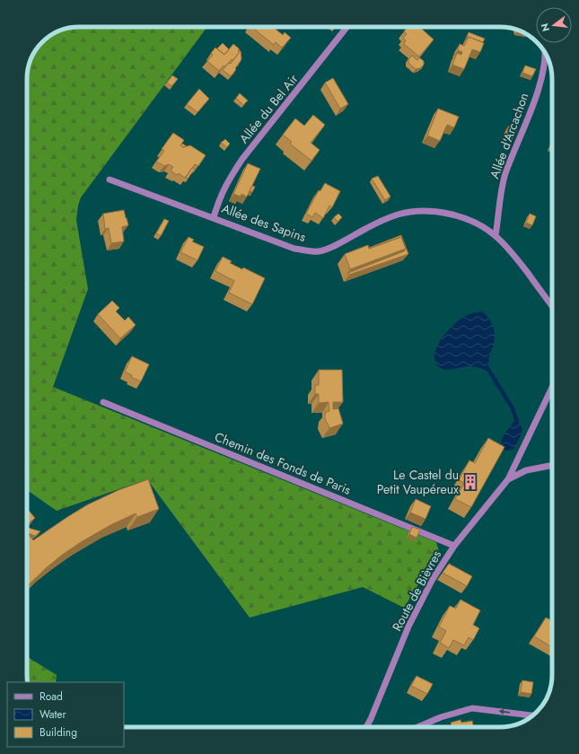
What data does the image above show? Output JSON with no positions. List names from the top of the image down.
{
  "streets": {
    "street": [
      "Allée du Bel Air",
      "Allée d'Arcachon",
      "Allée des Sapins",
      "Chemin des Fonds de Paris",
      "Route de Bièvres"
    ]
  },
  "crossings": [
    ["Allée du Bel Air", "Allée des Sapins"],
    ["Allée d'Arcachon", "Allée des Sapins"],
    ["Chemin des Fonds de Paris", "Route de Bièvres"]
  ],
  "places": {
    "building": ["Le Castel du Petit Vaupéreux"]
  },
  "legend": ["Road", "Water", "Building"],
  "north": "left"
}
